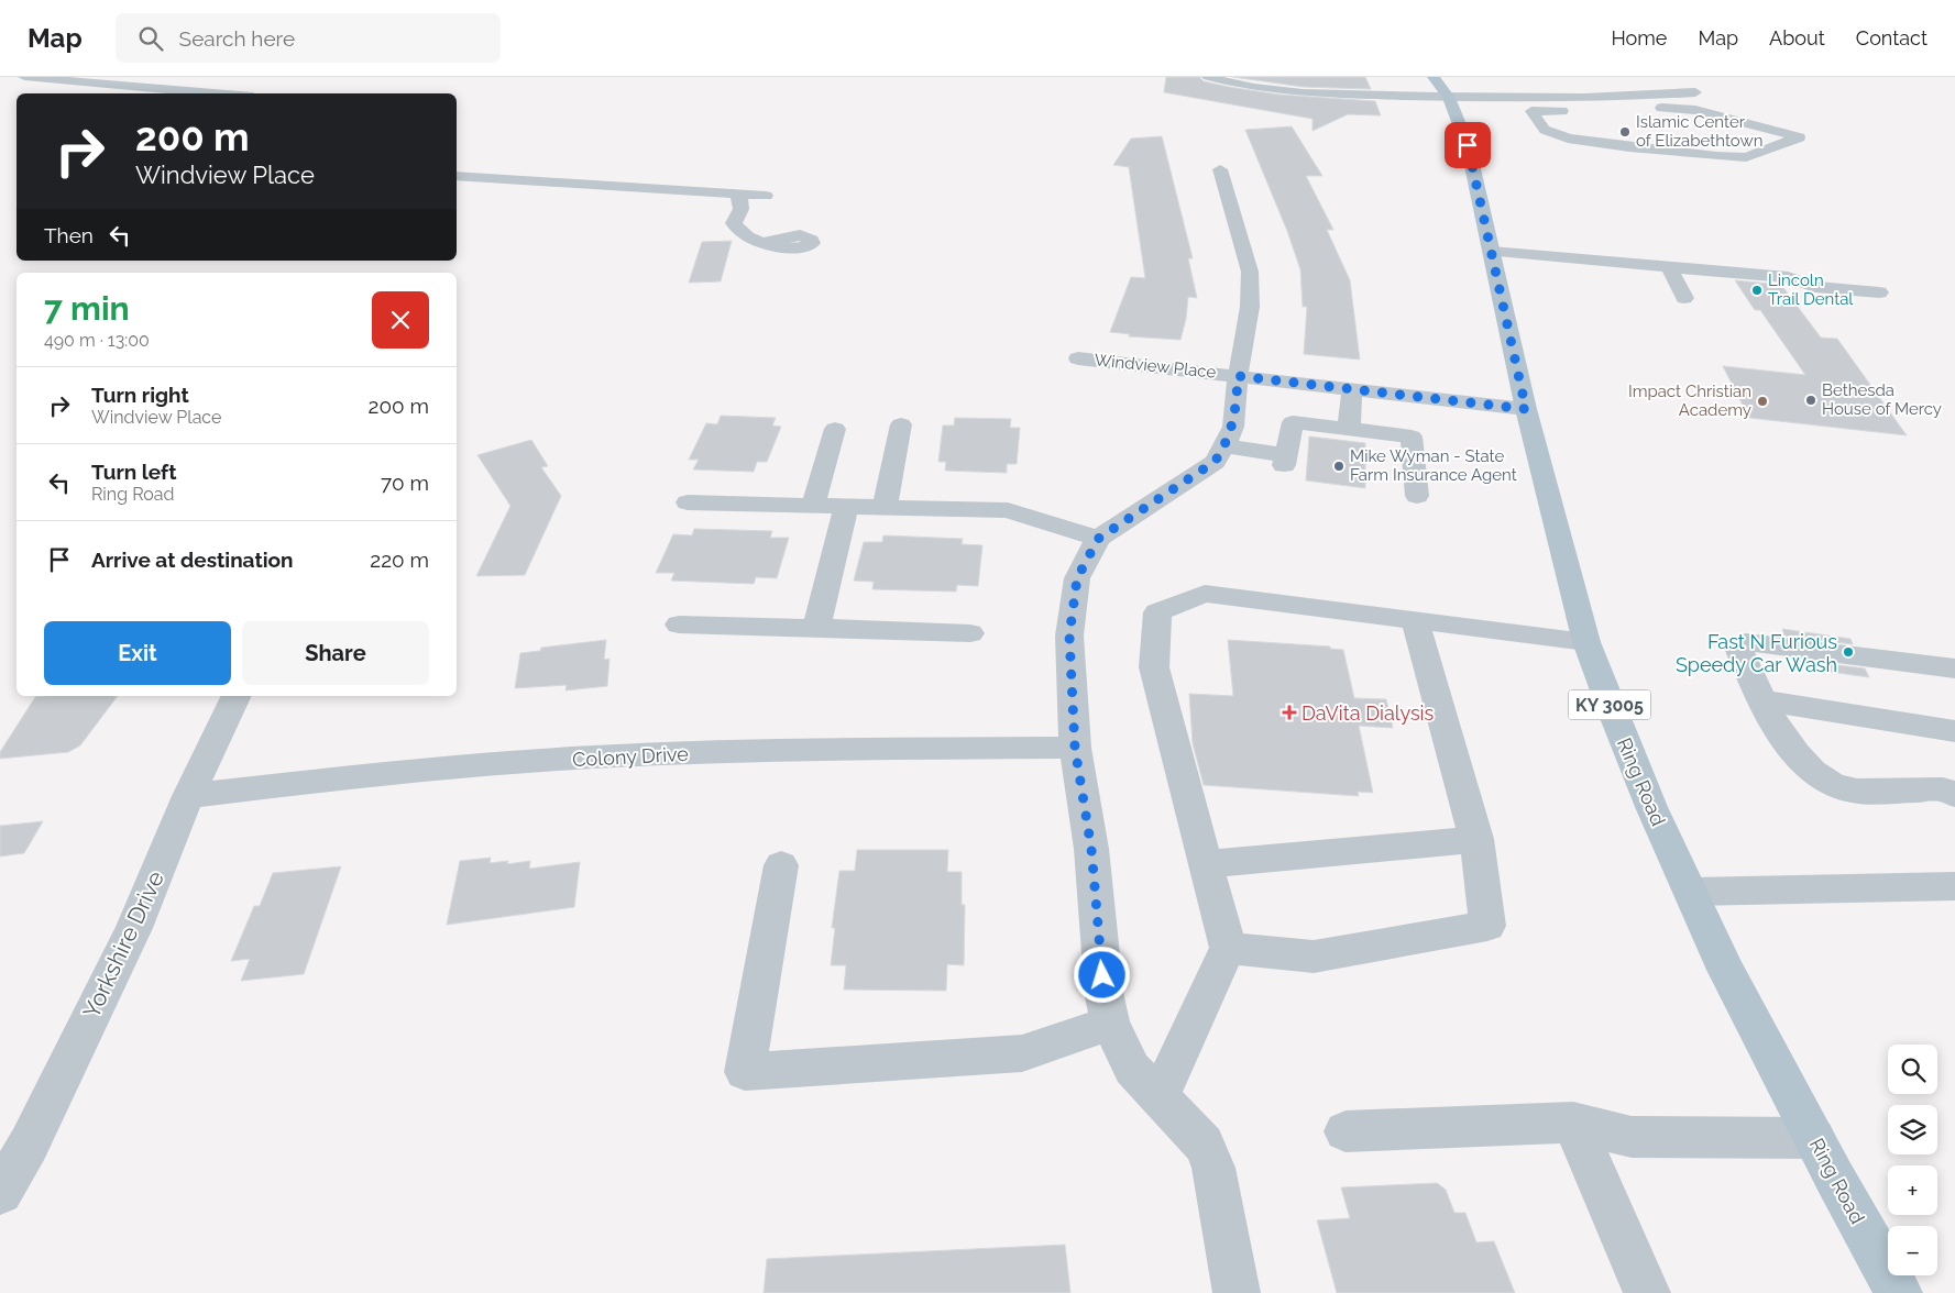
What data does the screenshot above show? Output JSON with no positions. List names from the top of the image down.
{
  "streets": {
    "main road": ["KY 3005", "Ring Road"],
    "street": ["Windview Place", "Colony Drive", "Yorkshire Drive"]
  },
  "crossings": [
    ["Windview Place", "Ring Road"],
    ["Colony Drive", "Yorkshire Drive"]
  ],
  "places": {
    "other": [
      "Islamic Center of Elizabethtown",
      "Lincoln Trail Dental",
      "Bethesda House of Mercy",
      "Impact Christian Academy",
      "Mike Wyman - State Farm Insurance Agent",
      "Fast N Furious Speedy Car Wash"
    ],
    "health": ["DaVita Dialysis"]
  },
  "page": {
    "header": "Map",
    "search": "Search here",
    "nav": [
      "Home",
      "Map",
      "About",
      "Contact"
    ],
    "turn": ["200 m", "Windview Place"],
    "then": "Then",
    "heading": ["7 min", "490 m · 13:00"],
    "list": [
      {
        "name": "Turn right",
        "note": "Windview Place",
        "value": "200 m"
      },
      {
        "name": "Turn left",
        "note": "Ring Road",
        "value": "70 m"
      },
      {
        "name": "Arrive at destination",
        "value": "220 m"
      }
    ],
    "buttons": ["Exit", "Share"],
    "map_buttons": ["+", "−"]
  }
}
